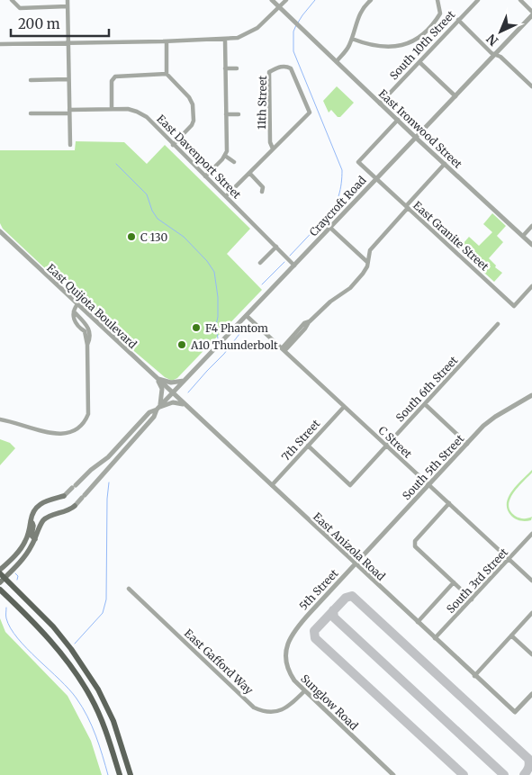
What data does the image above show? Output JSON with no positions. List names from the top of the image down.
{
  "streets": {
    "street": [
      "South 10th Street",
      "11th Street",
      "East Ironwood Street",
      "East Davenport Street",
      "Craycroft Road",
      "East Granite Street",
      "East Quijota Boulevard",
      "South 6th Street",
      "7th Street",
      "C Street",
      "South 5th Street",
      "East Anizola Road",
      "South 3rd Street",
      "5th Street",
      "East Gafford Way",
      "Sunglow Road"
    ]
  },
  "crossings": [
    ["South 10th Street", "East Ironwood Street"],
    ["11th Street", "East Davenport Street"],
    ["East Ironwood Street", "Craycroft Road"],
    ["East Ironwood Street", "East Granite Street"],
    ["East Davenport Street", "Craycroft Road"],
    ["Craycroft Road", "East Granite Street"],
    ["Craycroft Road", "East Quijota Boulevard"],
    ["Craycroft Road", "C Street"],
    ["Craycroft Road", "East Anizola Road"],
    ["East Quijota Boulevard", "East Anizola Road"],
    ["South 6th Street", "7th Street"],
    ["South 6th Street", "C Street"],
    ["7th Street", "C Street"],
    ["7th Street", "East Anizola Road"],
    ["C Street", "South 5th Street"],
    ["C Street", "South 3rd Street"],
    ["South 5th Street", "East Anizola Road"],
    ["South 5th Street", "5th Street"],
    ["East Anizola Road", "South 3rd Street"],
    ["East Anizola Road", "5th Street"],
    ["5th Street", "Sunglow Road"],
    ["East Gafford Way", "Sunglow Road"]
  ],
  "places": ["C 130", "F4 Phantom", "A10 Thunderbolt"],
  "scale_bar": "200 m",
  "north": "bottom left"
}
